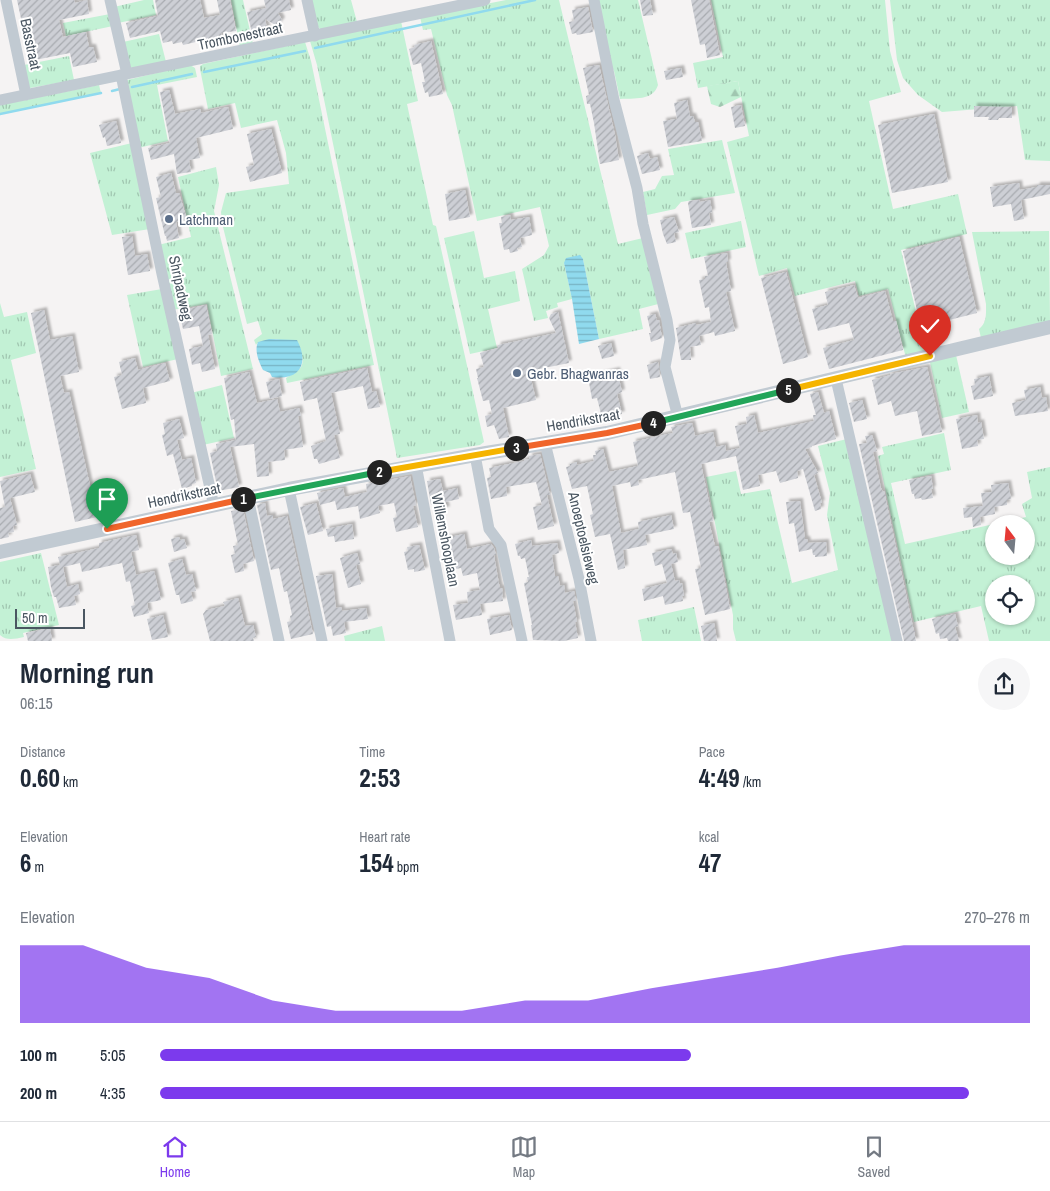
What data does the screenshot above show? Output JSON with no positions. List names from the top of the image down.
{
  "streets": {
    "street": [
      "Trombonestraat",
      "Basstraat",
      "Shripadweg",
      "Hendrikstraat",
      "Anoeptoelsieweg",
      "Willemshooplaan"
    ]
  },
  "crossings": [
    ["Trombonestraat", "Basstraat"],
    ["Trombonestraat", "Shripadweg"],
    ["Shripadweg", "Hendrikstraat"],
    ["Hendrikstraat", "Anoeptoelsieweg"],
    ["Hendrikstraat", "Willemshooplaan"]
  ],
  "places": ["Latchman", "Gebr. Bhagwanras"],
  "scale_bar": "50 m",
  "north": "top",
  "page": {
    "pins": [
      "5",
      "4",
      "3",
      "2",
      "1"
    ],
    "scale": "50 m",
    "heading": ["Morning run", "06:15"],
    "stats": [
      ["Distance", "0.60 km"],
      ["Time", "2:53"],
      ["Pace", "4:49 /km"],
      ["Elevation", "6 m"],
      ["Heart rate", "154 bpm"],
      ["kcal", "47"]
    ],
    "chart": ["Elevation", "270–276 m"],
    "list": [
      {
        "name": "100 m",
        "note": "5:05"
      },
      {
        "name": "200 m",
        "note": "4:35"
      }
    ],
    "tabs": ["Home", "Map", "Saved"]
  }
}
